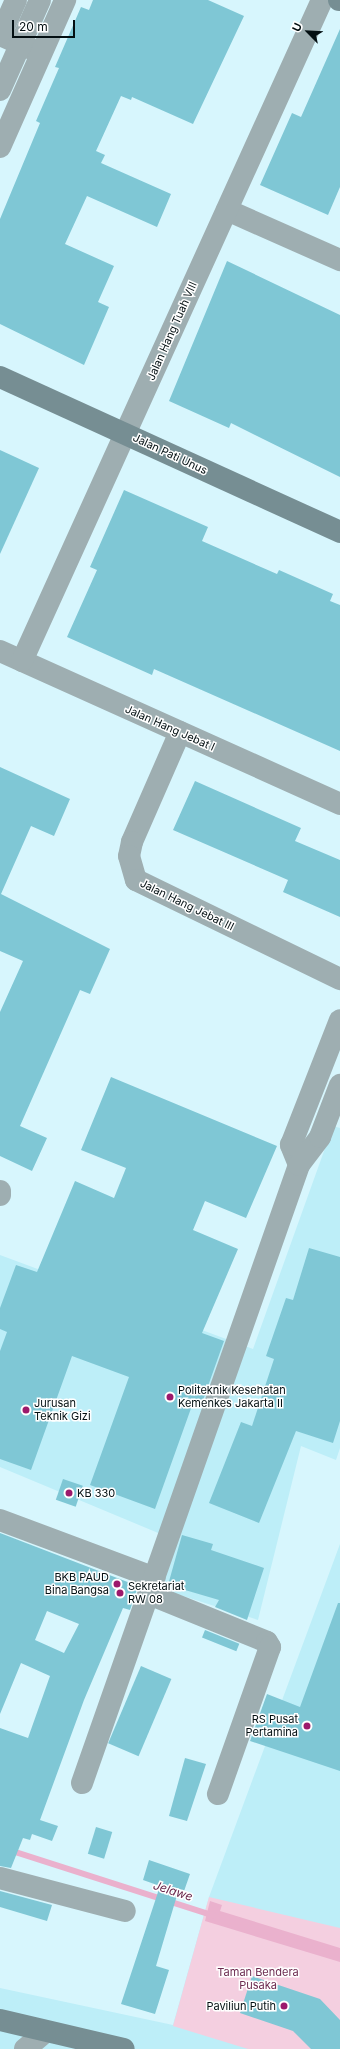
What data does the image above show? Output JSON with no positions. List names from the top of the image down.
{
  "streets": {
    "street": [
      "Jalan Hang Tuah VIII",
      "Jalan Pati Unus",
      "Jalan Hang Jebat I",
      "Jalan Hang Jebat III"
    ]
  },
  "crossings": [
    ["Jalan Hang Tuah VIII", "Jalan Pati Unus"],
    ["Jalan Hang Tuah VIII", "Jalan Hang Jebat I"],
    ["Jalan Hang Jebat I", "Jalan Hang Jebat III"]
  ],
  "water": ["Jelawe"],
  "parks": ["Taman Bendera Pusaka"],
  "places": [
    "Politeknik Kesehatan Kemenkes Jakarta II",
    "Jurusan Teknik Gizi",
    "KB 330",
    "BKB PAUD Bina Bangsa",
    "Sekretariat RW 08",
    "RS Pusat Pertamina",
    "Paviliun Putih"
  ],
  "scale_bar": "20 m",
  "north": "top left"
}
